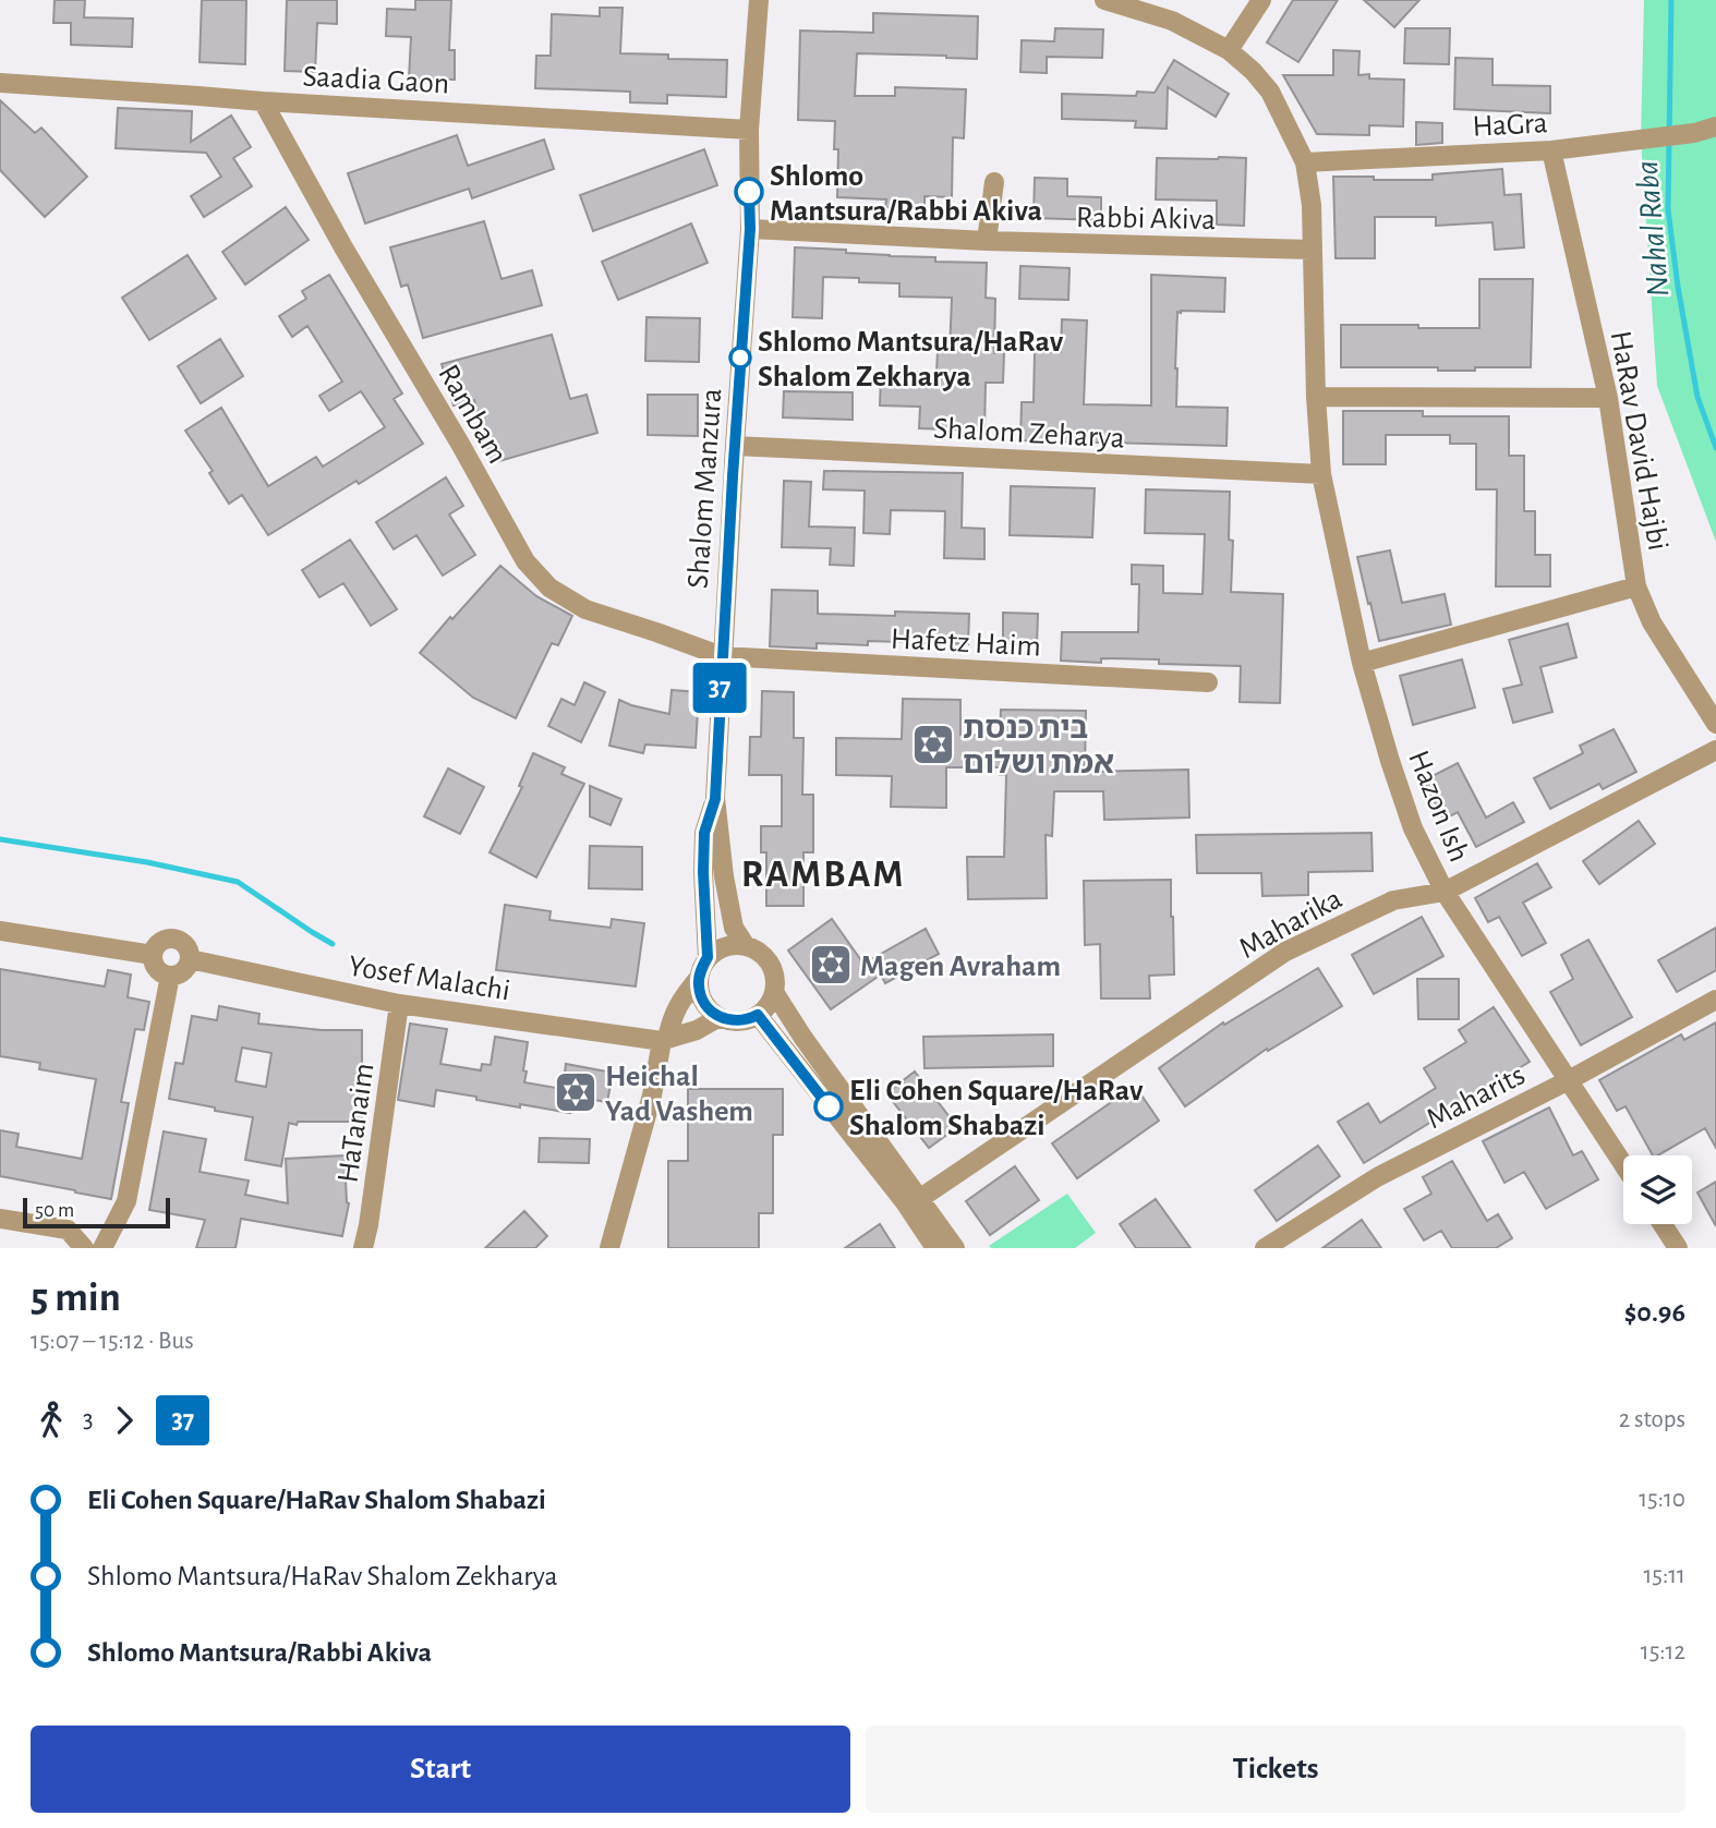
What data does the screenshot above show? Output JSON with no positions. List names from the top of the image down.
{
  "streets": {
    "street": [
      "Saadia Gaon",
      "HaGra",
      "Rabbi Akiva",
      "Rambam",
      "Shalom Zeharya",
      "HaRav David Hajbi",
      "Shalom Manzura",
      "Hafetz Haim",
      "Hazon Ish",
      "Maharika",
      "Yosef Malachi",
      "Maharits",
      "HaTanaim"
    ]
  },
  "crossings": [
    ["Saadia Gaon", "Rambam"],
    ["Saadia Gaon", "Shalom Manzura"],
    ["HaGra", "HaRav David Hajbi"],
    ["HaGra", "Hazon Ish"],
    ["Rabbi Akiva", "Shalom Manzura"],
    ["Rabbi Akiva", "Hazon Ish"],
    ["Rambam", "Shalom Manzura"],
    ["Rambam", "Hafetz Haim"],
    ["Shalom Zeharya", "Shalom Manzura"],
    ["Shalom Zeharya", "Hazon Ish"],
    ["Shalom Manzura", "Hafetz Haim"],
    ["Hazon Ish", "Maharika"],
    ["Hazon Ish", "Maharits"],
    ["Yosef Malachi", "HaTanaim"]
  ],
  "districts": ["RAMBAM"],
  "water": ["Nahal Raba"],
  "places": {
    "other": ["Shlomo Mantsura/Rabbi Akiva", "Shlomo Mantsura/HaRav Shalom Zekharya", "Eli Cohen Square/HaRav Shalom Shabazi"],
    "synagogue": ["בית כנסת אמת ושלום", "Magen Avraham", "Heichal Yad Vashem"]
  },
  "lines": ["bus line 37"],
  "scale_bar": "50 m",
  "page": {
    "on_map": "37",
    "scale": "50 m",
    "heading": ["5 min", "15:07 – 15:12 · Bus", "$0.96"],
    "legs": ["3", "37", "2 stops"],
    "list": [
      {
        "name": "Eli Cohen Square/HaRav Shalom Shabazi",
        "value": "15:10"
      },
      {
        "name": "Shlomo Mantsura/HaRav Shalom Zekharya",
        "value": "15:11"
      },
      {
        "name": "Shlomo Mantsura/Rabbi Akiva",
        "value": "15:12"
      }
    ],
    "buttons": ["Start", "Tickets"]
  }
}
